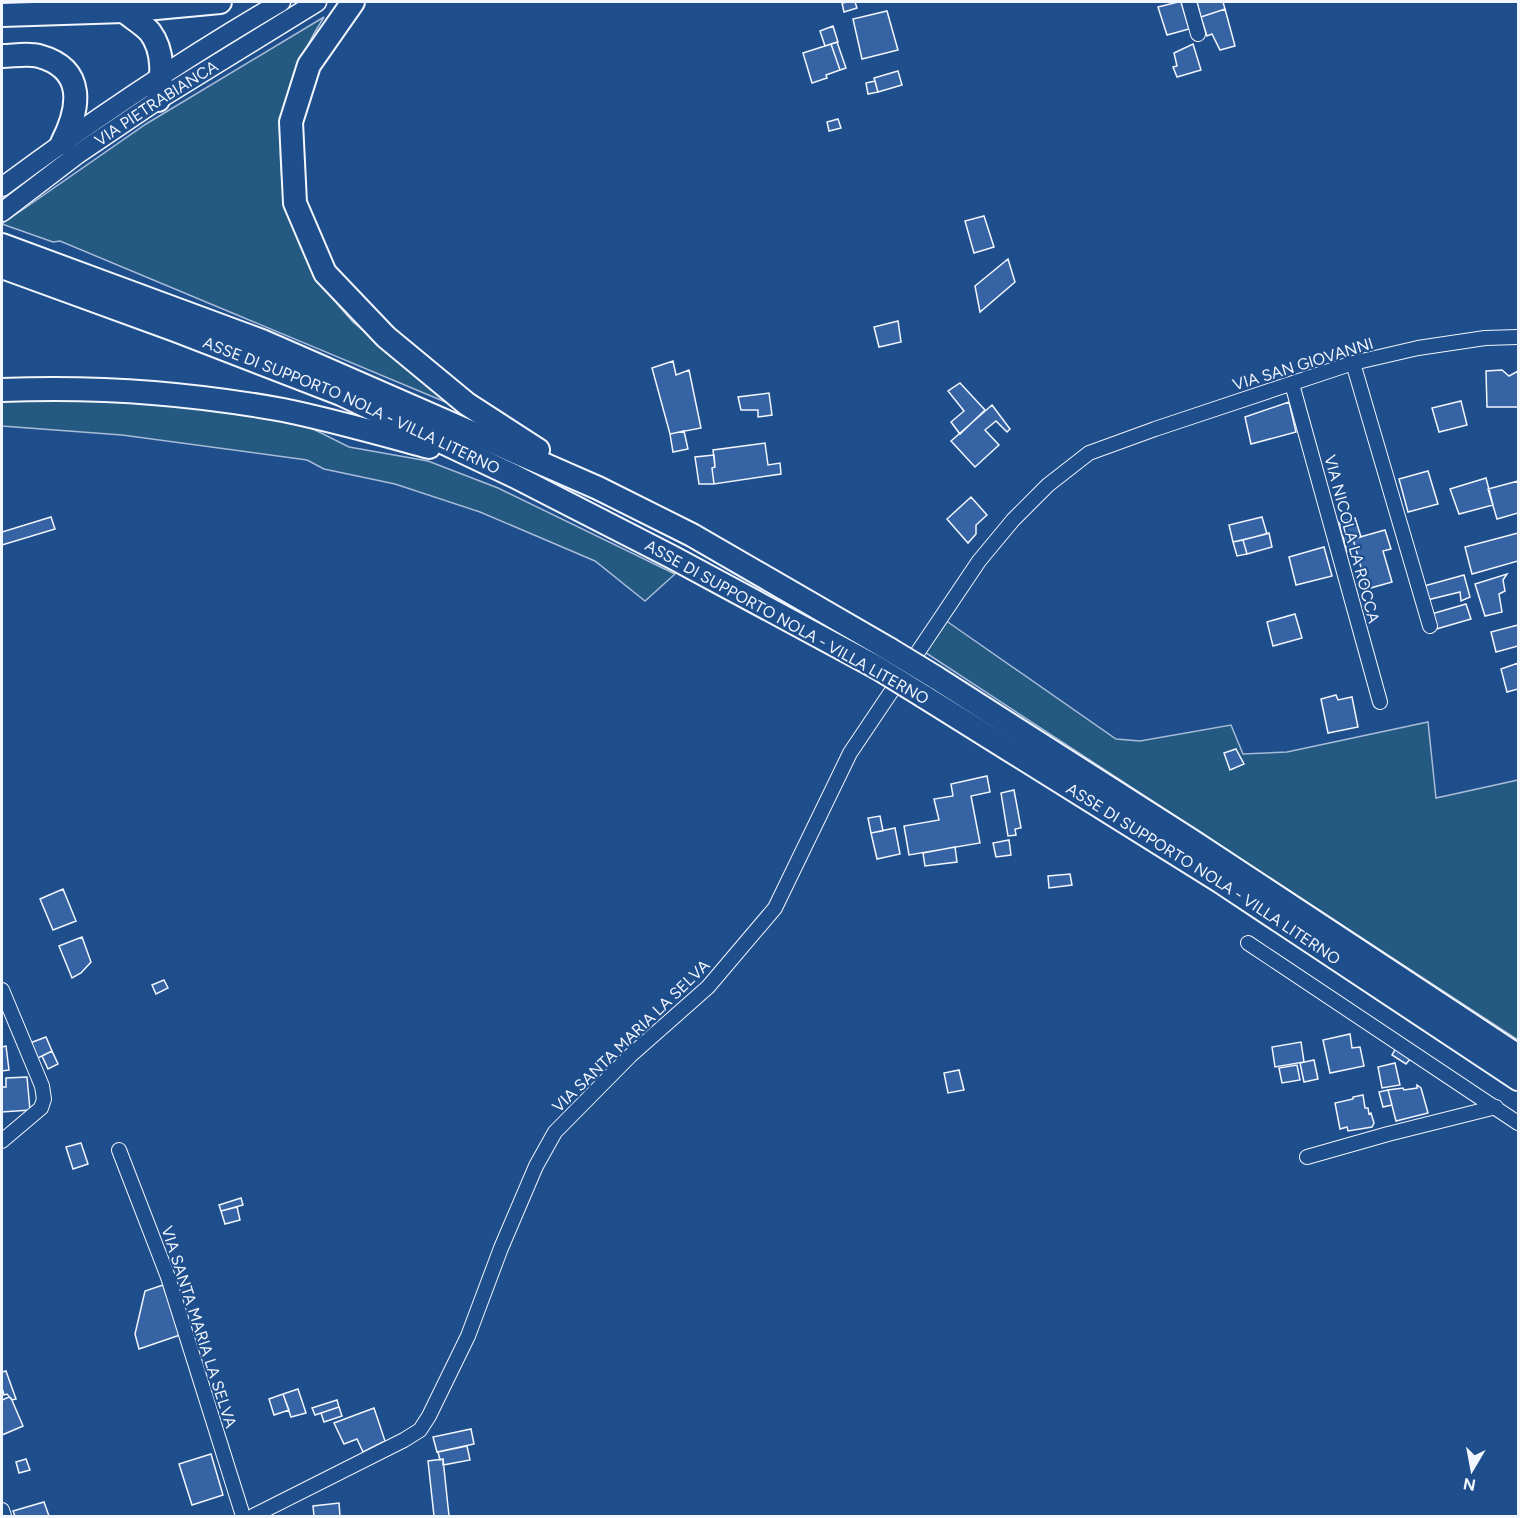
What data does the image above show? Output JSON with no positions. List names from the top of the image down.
{
  "streets": {
    "highway": ["ASSE DI SUPPORTO NOLA - VILLA LITERNO"],
    "main road": ["VIA PIETRABIANCA"],
    "street": ["VIA SAN GIOVANNI", "VIA NICOLA LA ROCCA", "VIA SANTA MARIA LA SELVA"]
  },
  "crossings": [
    ["VIA SAN GIOVANNI", "VIA NICOLA LA ROCCA"],
    ["VIA SAN GIOVANNI", "VIA SANTA MARIA LA SELVA"]
  ],
  "north": "bottom"
}
